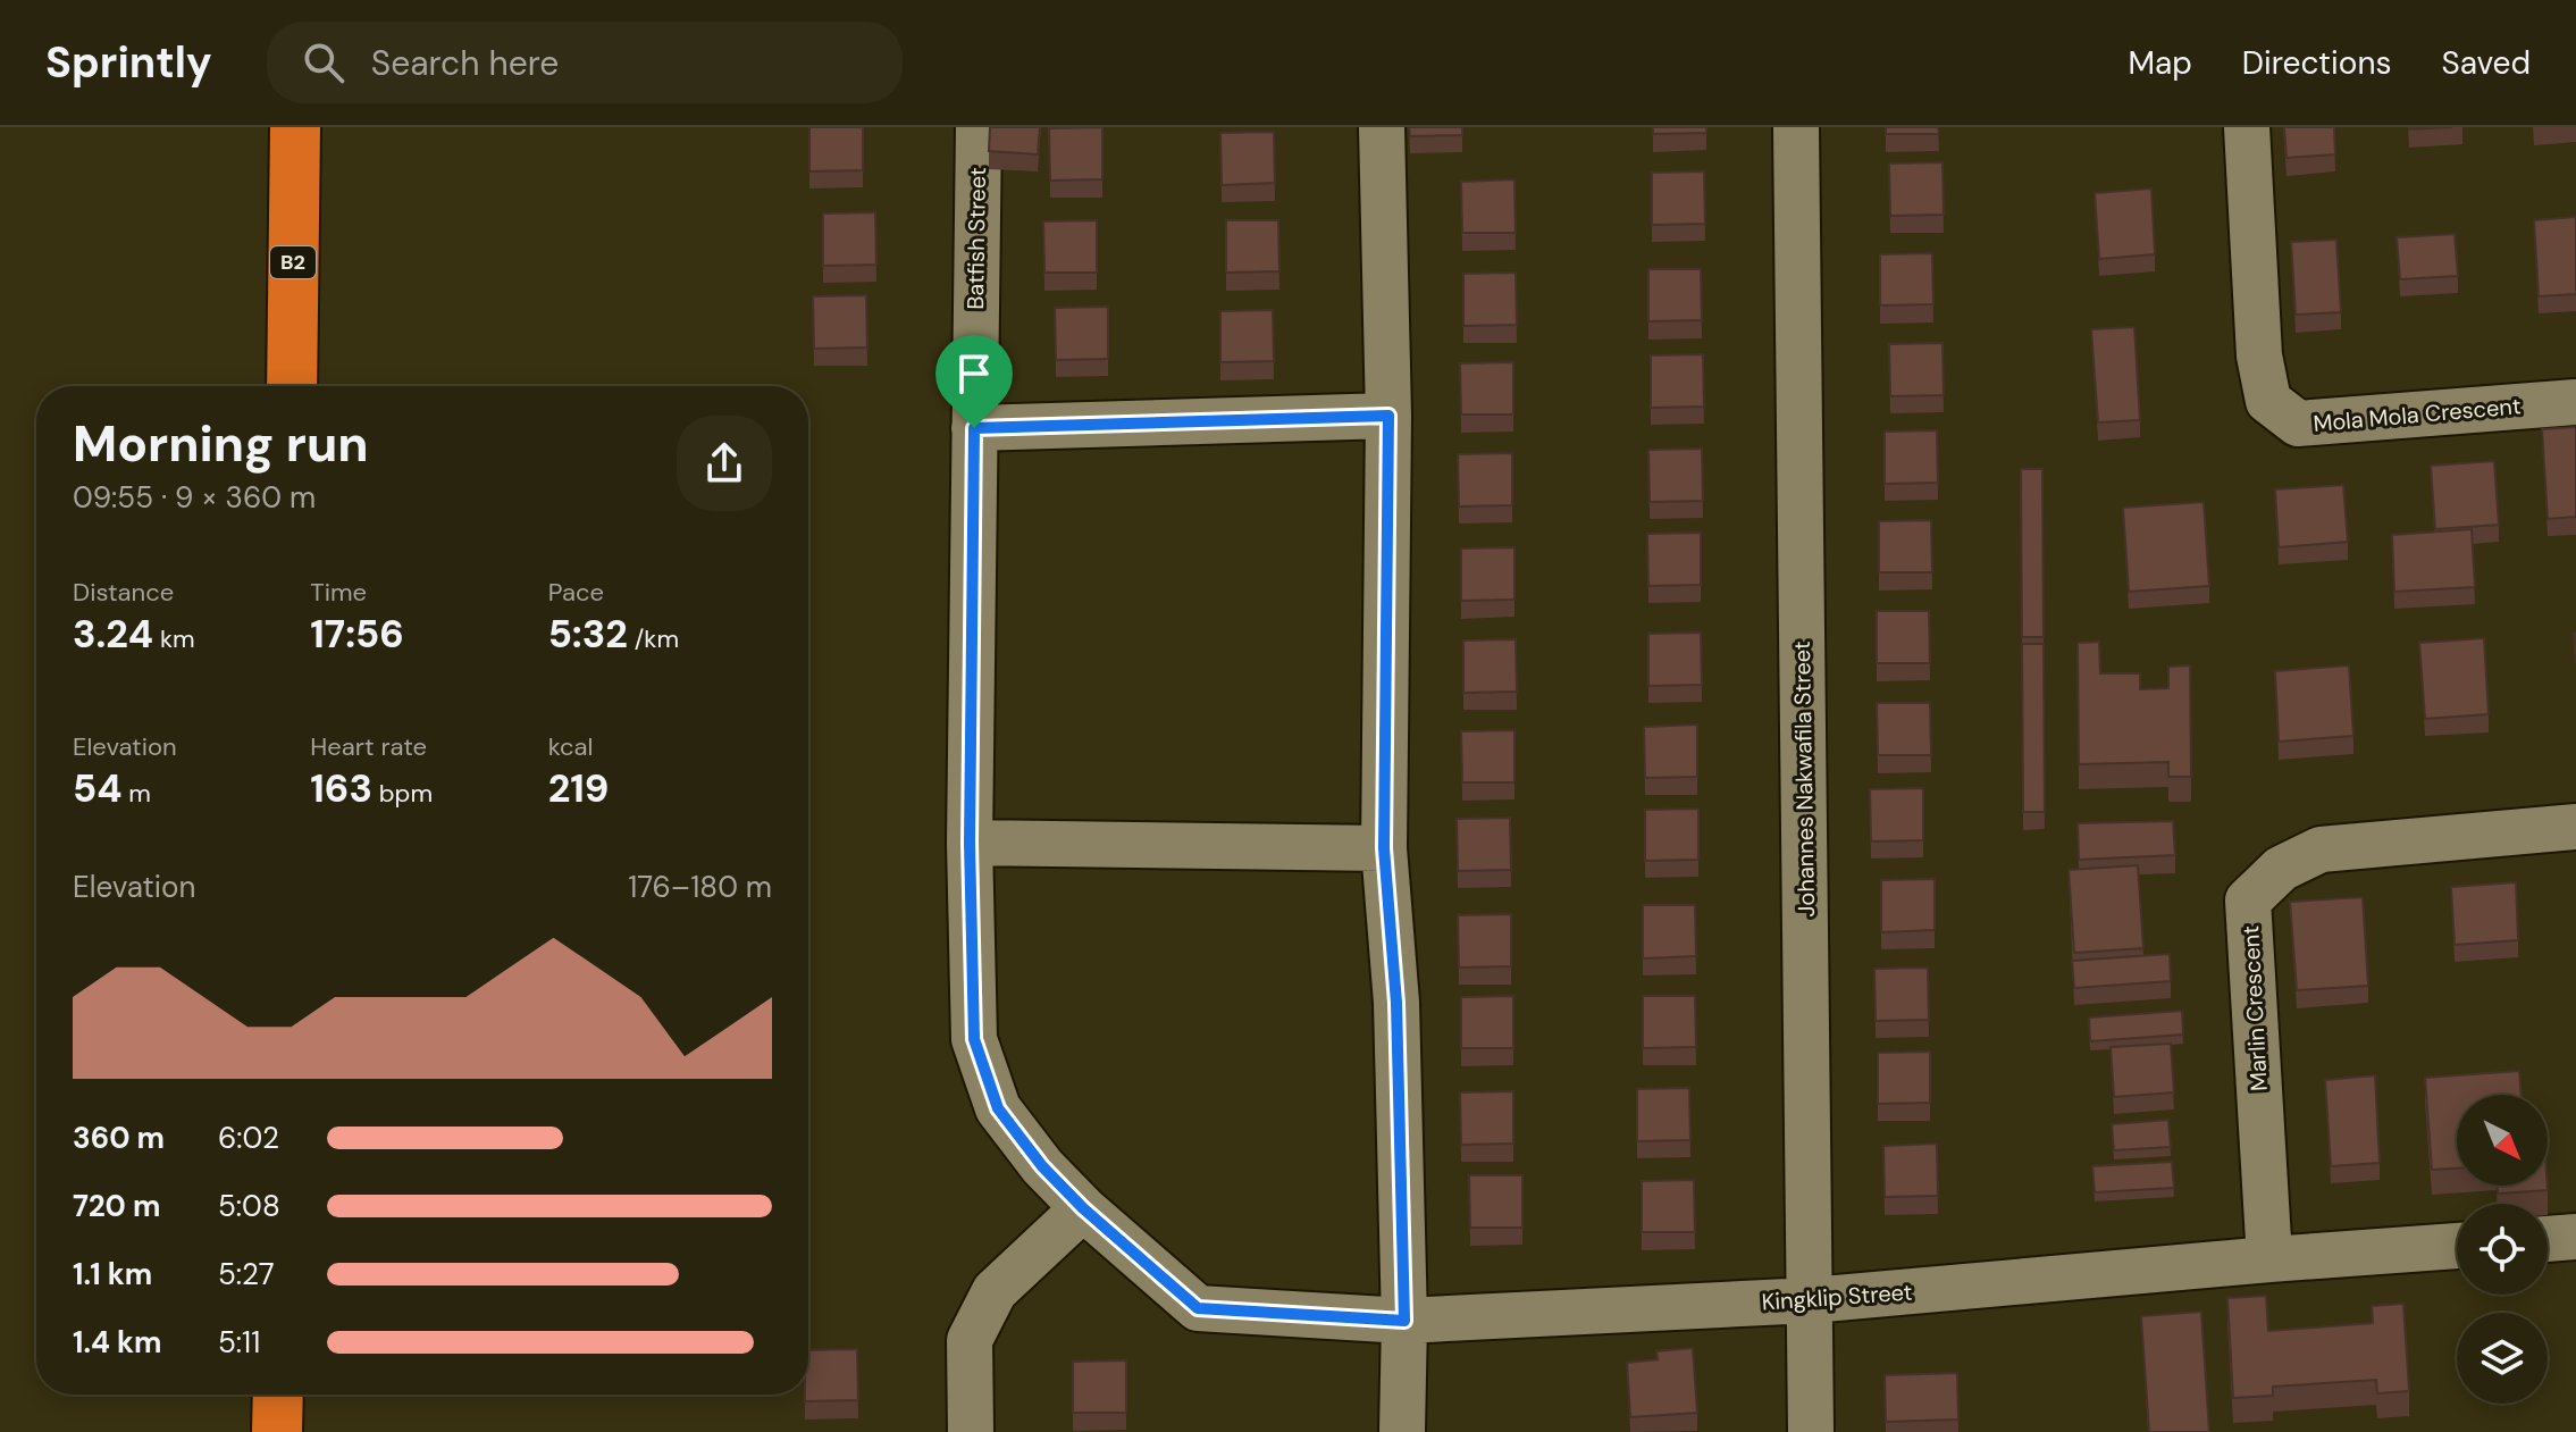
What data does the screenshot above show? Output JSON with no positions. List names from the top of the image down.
{
  "streets": {
    "highway": ["B2"],
    "street": [
      "Batfish Street",
      "Mola Mola Crescent",
      "Johannes Nakwafila Street",
      "Marlin Crescent",
      "Kingklip Street"
    ]
  },
  "crossings": [
    ["Batfish Street", "Kingklip Street"],
    ["Johannes Nakwafila Street", "Kingklip Street"],
    ["Marlin Crescent", "Kingklip Street"]
  ],
  "north": "bottom right",
  "page": {
    "header": "Sprintly",
    "search": "Search here",
    "nav": ["Map", "Directions", "Saved"],
    "heading": ["Morning run", "09:55 · 9 × 360 m"],
    "stats": [
      ["Distance", "3.24 km"],
      ["Time", "17:56"],
      ["Pace", "5:32 /km"],
      ["Elevation", "54 m"],
      ["Heart rate", "163 bpm"],
      ["kcal", "219"]
    ],
    "chart": ["Elevation", "176–180 m"],
    "list": [
      {
        "name": "360 m",
        "note": "6:02"
      },
      {
        "name": "720 m",
        "note": "5:08"
      },
      {
        "name": "1.1 km",
        "note": "5:27"
      },
      {
        "name": "1.4 km",
        "note": "5:11"
      }
    ]
  }
}
